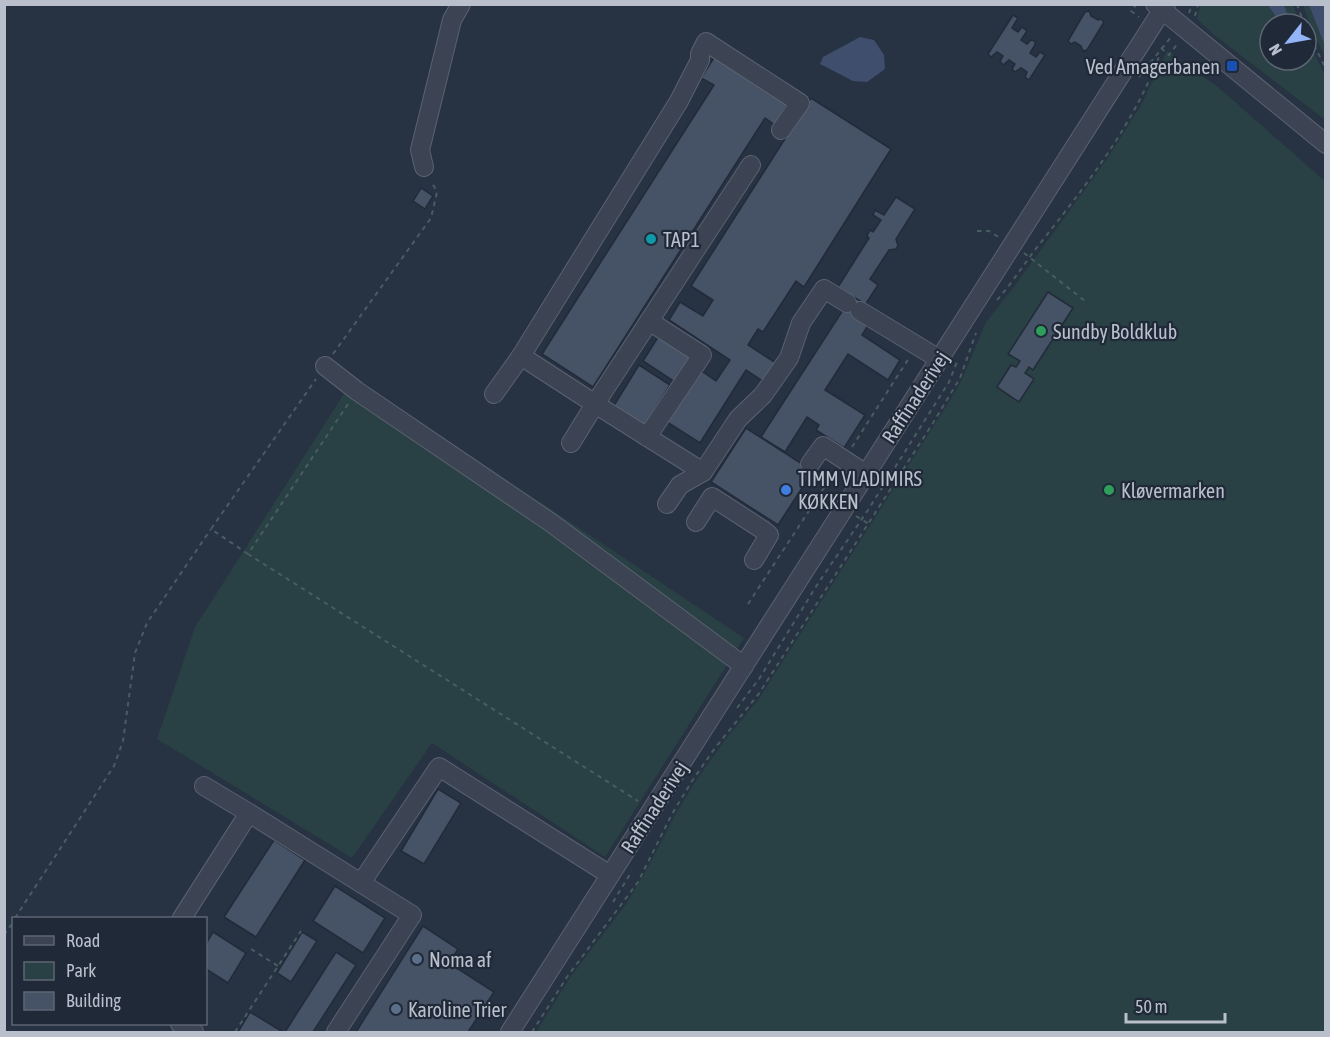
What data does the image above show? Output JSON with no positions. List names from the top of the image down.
{
  "streets": {
    "street": ["Raffinaderivej"]
  },
  "places": {
    "transit": ["Ved Amagerbanen"],
    "other": [
      "TAP1",
      "Sundby Boldklub",
      "TIMM VLADIMIRS KØKKEN",
      "Kløvermarken",
      "Noma af",
      "Karoline Trier"
    ]
  },
  "legend": ["Road", "Park", "Building"],
  "scale_bar": "50 m",
  "north": "bottom left"
}
